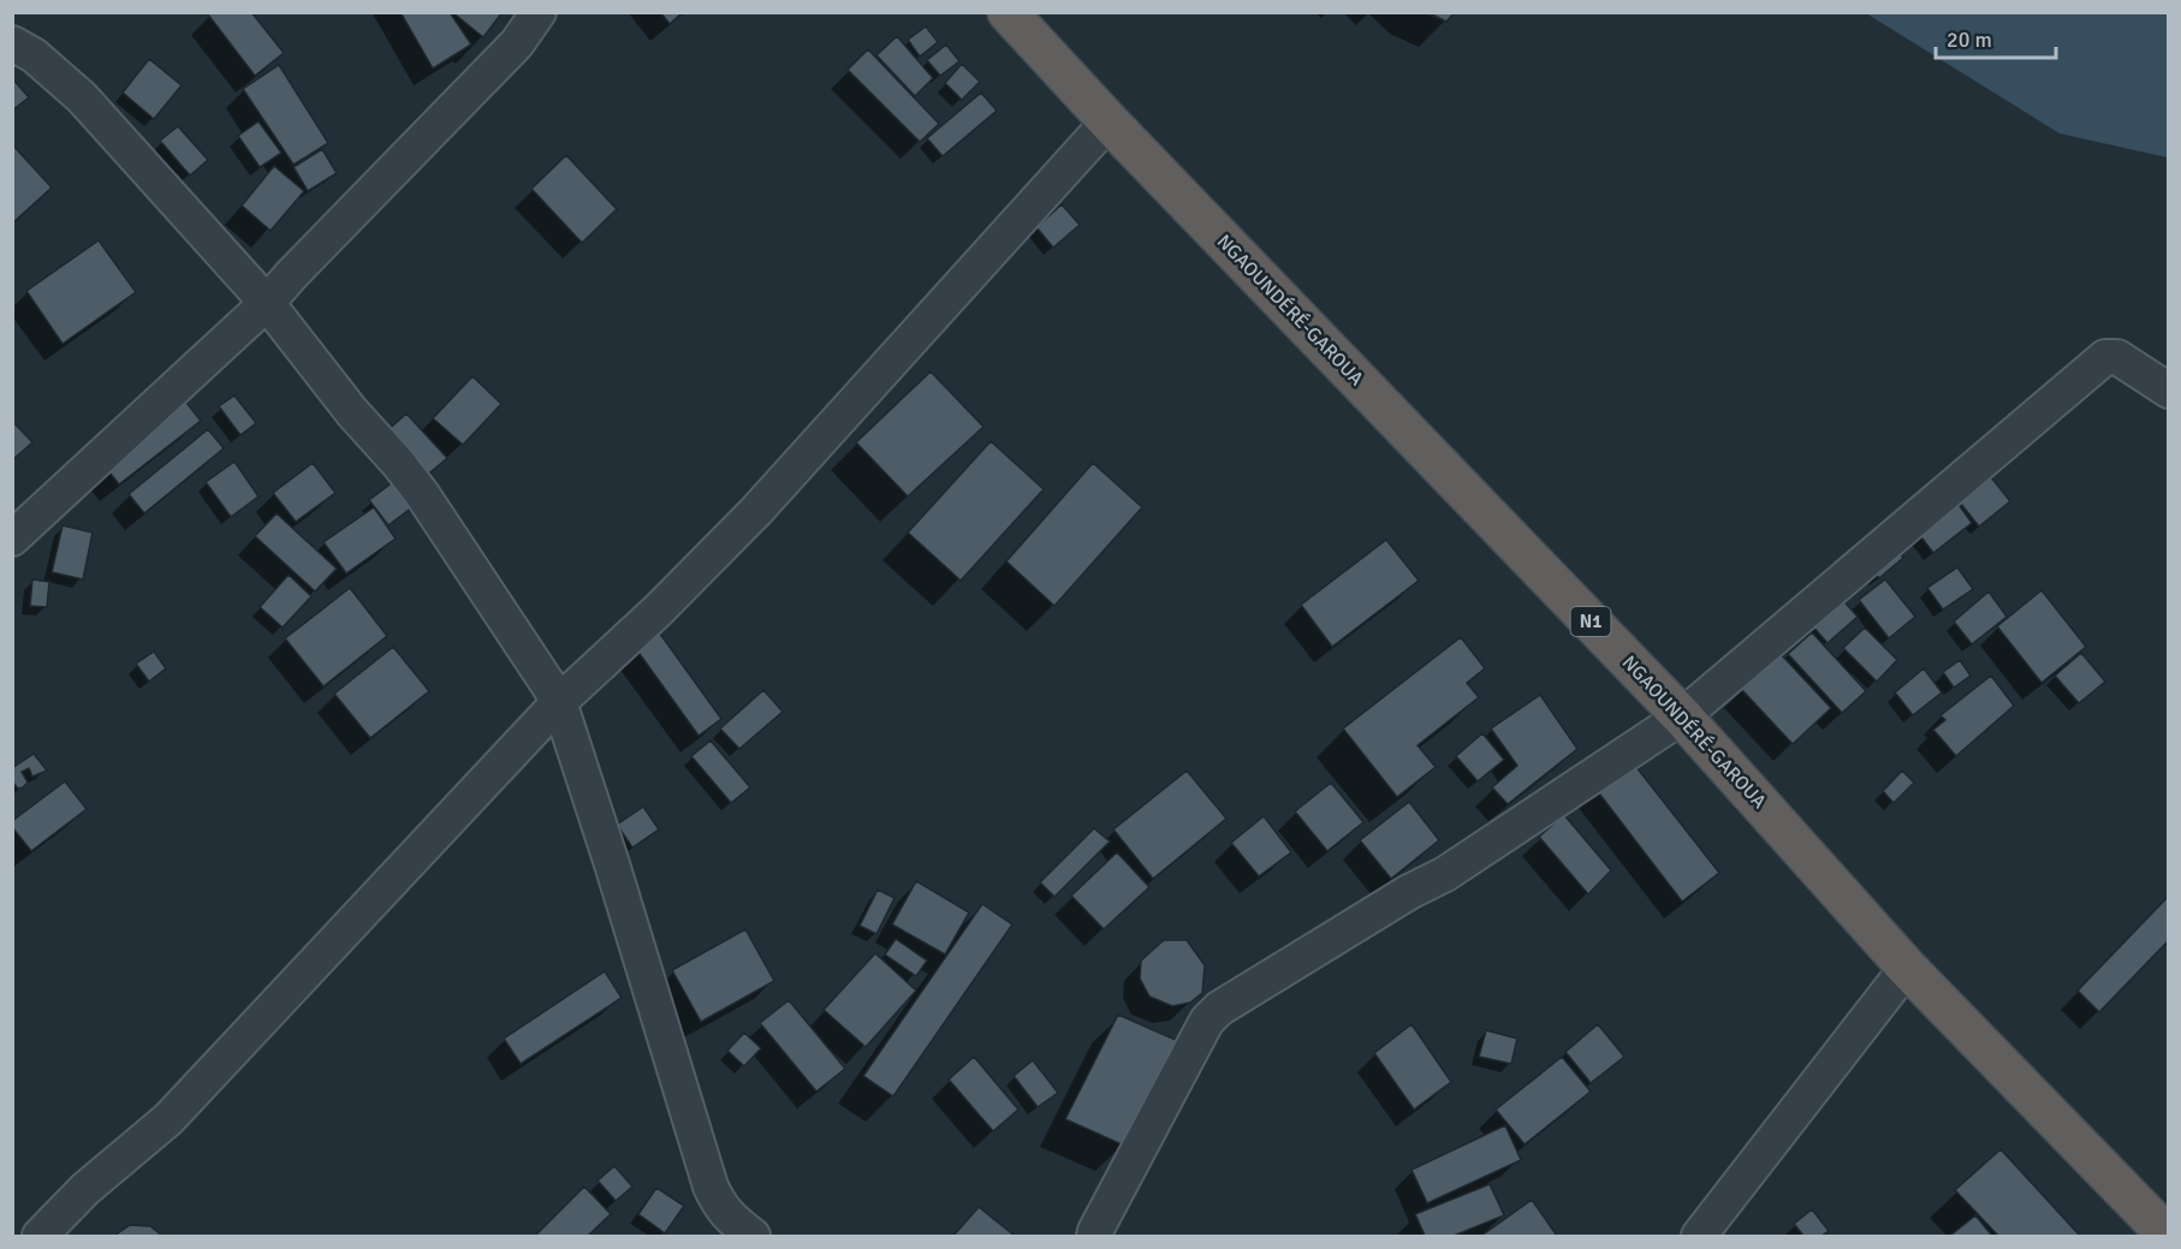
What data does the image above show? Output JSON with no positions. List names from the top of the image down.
{
  "streets": {
    "highway": ["NGAOUNDÉRÉ-GAROUA", "N1"]
  },
  "scale_bar": "20 m"
}
